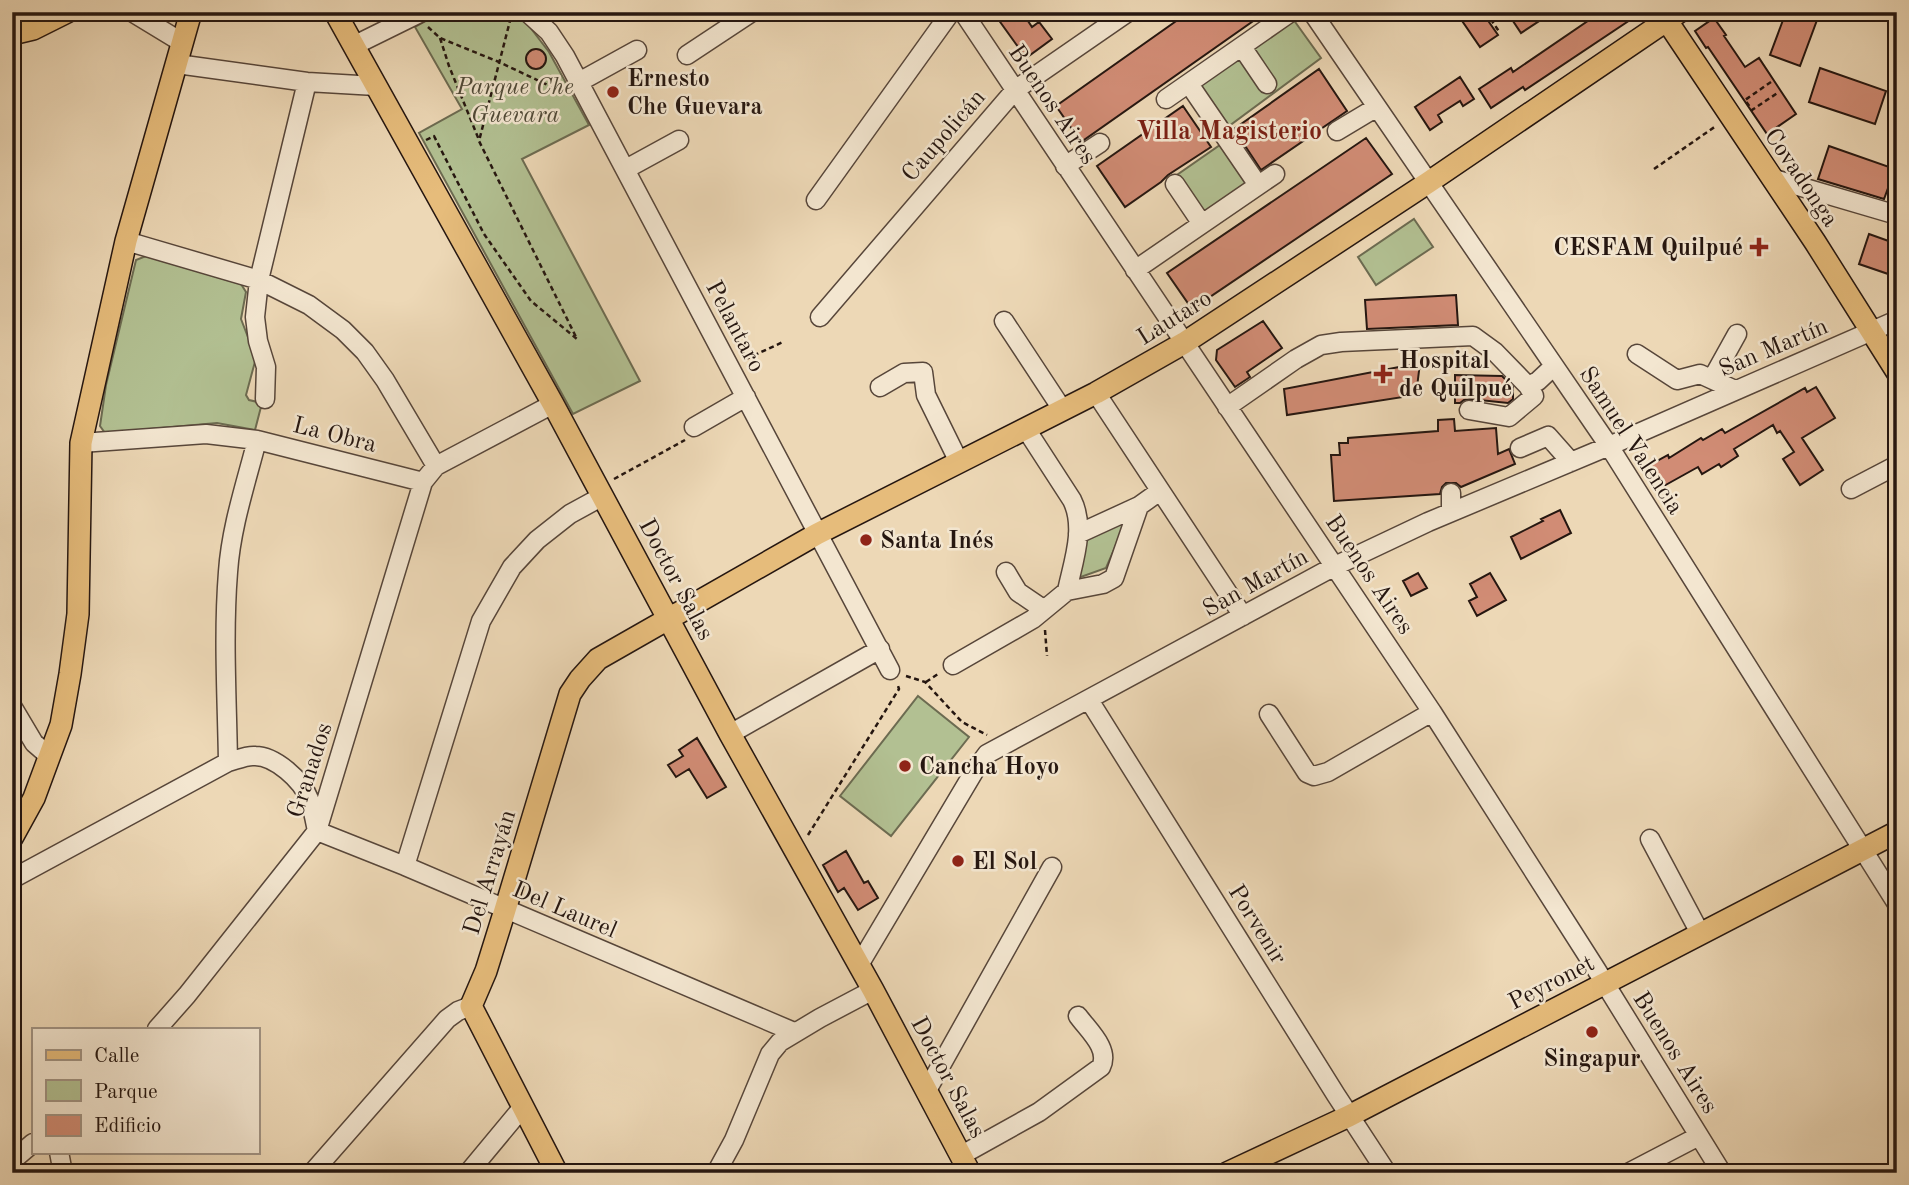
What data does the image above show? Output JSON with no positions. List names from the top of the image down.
{
  "streets": {
    "main road": [
      "Covadonga",
      "Lautaro",
      "Doctor Salas",
      "Del Arrayán",
      "Peyronet"
    ],
    "street": [
      "Buenos Aires",
      "Caupolicán",
      "Pelantaro",
      "San Martín",
      "La Obra",
      "Samuel Valencia",
      "Granados",
      "Del Laurel",
      "Porvenir"
    ]
  },
  "crossings": [
    ["Buenos Aires", "Caupolicán"],
    ["Buenos Aires", "Lautaro"],
    ["Buenos Aires", "San Martín"],
    ["Buenos Aires", "Peyronet"],
    ["Covadonga", "Lautaro"],
    ["Covadonga", "San Martín"],
    ["Lautaro", "Pelantaro"],
    ["Lautaro", "Samuel Valencia"],
    ["Lautaro", "Doctor Salas"],
    ["Lautaro", "Del Arrayán"],
    ["San Martín", "Samuel Valencia"],
    ["San Martín", "Doctor Salas"],
    ["San Martín", "Porvenir"],
    ["La Obra", "Granados"],
    ["Samuel Valencia", "Peyronet"],
    ["Doctor Salas", "Del Arrayán"],
    ["Granados", "Del Laurel"],
    ["Del Arrayán", "Del Laurel"],
    ["Porvenir", "Peyronet"]
  ],
  "districts": ["Villa Magisterio"],
  "parks": ["Parque Che Guevara"],
  "places": {
    "other": [
      "Ernesto Che Guevara",
      "Santa Inés",
      "Cancha Hoyo",
      "El Sol",
      "Singapur"
    ],
    "health": ["CESFAM Quilpué", "Hospital de Quilpué"]
  },
  "legend": ["Calle", "Parque", "Edificio"]
}
